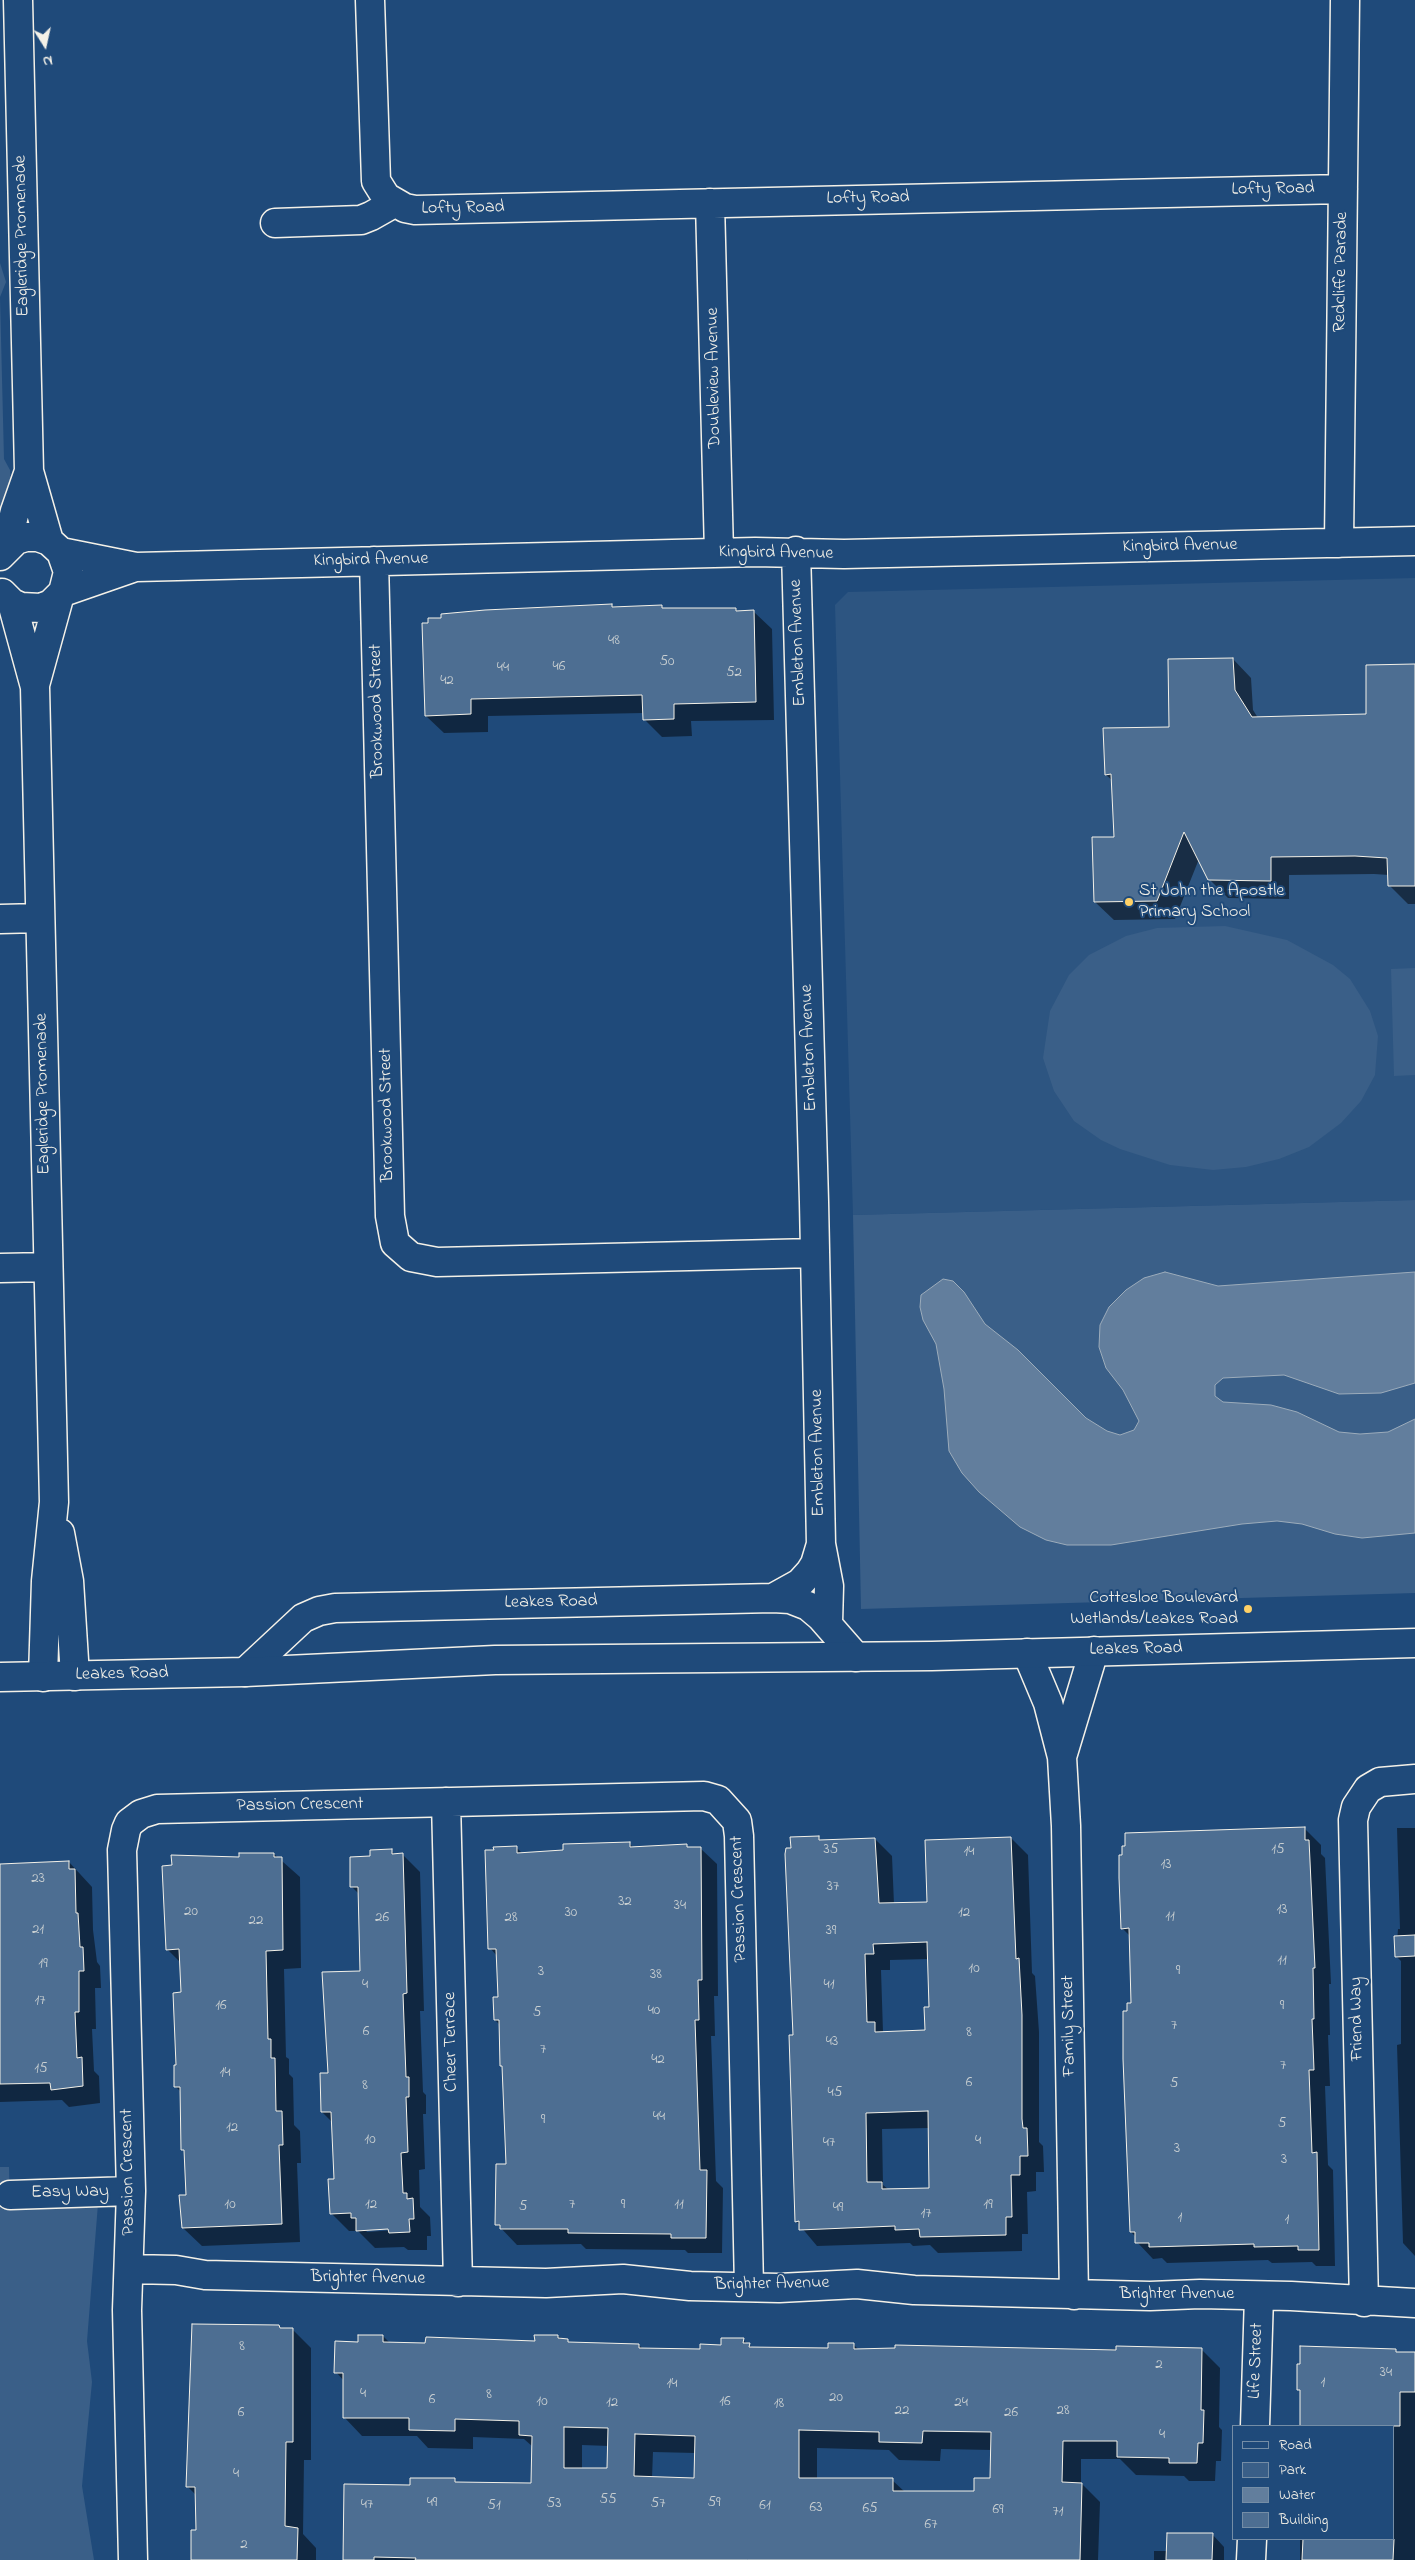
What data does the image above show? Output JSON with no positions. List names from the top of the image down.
{
  "streets": {
    "street": [
      "Lofty Road",
      "Eagleridge Promenade",
      "Redcliffe Parade",
      "Doubleview Avenue",
      "Kingbird Avenue",
      "Embleton Avenue",
      "Brookwood Street",
      "Leakes Road",
      "Passion Crescent",
      "Friend Way",
      "Family Street",
      "Cheer Terrace",
      "Easy Way",
      "Brighter Avenue",
      "Life Street"
    ]
  },
  "crossings": [
    ["Lofty Road", "Redcliffe Parade"],
    ["Lofty Road", "Doubleview Avenue"],
    ["Eagleridge Promenade", "Kingbird Avenue"],
    ["Eagleridge Promenade", "Leakes Road"],
    ["Redcliffe Parade", "Kingbird Avenue"],
    ["Doubleview Avenue", "Kingbird Avenue"],
    ["Kingbird Avenue", "Embleton Avenue"],
    ["Kingbird Avenue", "Brookwood Street"],
    ["Embleton Avenue", "Brookwood Street"],
    ["Embleton Avenue", "Leakes Road"],
    ["Leakes Road", "Family Street"],
    ["Passion Crescent", "Cheer Terrace"],
    ["Passion Crescent", "Easy Way"],
    ["Passion Crescent", "Brighter Avenue"],
    ["Friend Way", "Brighter Avenue"],
    ["Family Street", "Brighter Avenue"],
    ["Cheer Terrace", "Brighter Avenue"],
    ["Brighter Avenue", "Life Street"]
  ],
  "places": ["St John the Apostle Primary School", "Cottesloe Boulevard Wetlands/Leakes Road"],
  "house_numbers": [
    "48",
    "50",
    "46",
    "44",
    "52",
    "42",
    "35",
    "15",
    "14",
    "13",
    "23",
    "37",
    "32",
    "34",
    "13",
    "20",
    "30",
    "12",
    "11",
    "26",
    "28",
    "22",
    "21",
    "39",
    "11",
    "19",
    "10",
    "9",
    "3",
    "38",
    "4",
    "41",
    "17",
    "16",
    "9",
    "40",
    "5",
    "7",
    "6",
    "8",
    "43",
    "7",
    "42",
    "7",
    "15",
    "14",
    "6",
    "5",
    "8",
    "45",
    "44",
    "9",
    "5",
    "12",
    "10",
    "4",
    "47",
    "3",
    "3",
    "10",
    "12",
    "7",
    "9",
    "11",
    "19",
    "5",
    "49",
    "17",
    "1",
    "1",
    "8",
    "2",
    "34",
    "1",
    "14",
    "4",
    "8",
    "20",
    "6",
    "10",
    "16",
    "12",
    "24",
    "18",
    "22",
    "28",
    "6",
    "26",
    "4",
    "4",
    "55",
    "49",
    "59",
    "53",
    "57",
    "47",
    "51",
    "61",
    "63",
    "65",
    "69",
    "71",
    "67",
    "2"
  ],
  "legend": [
    "Road",
    "Park",
    "Water",
    "Building"
  ],
  "north": "bottom"
}
